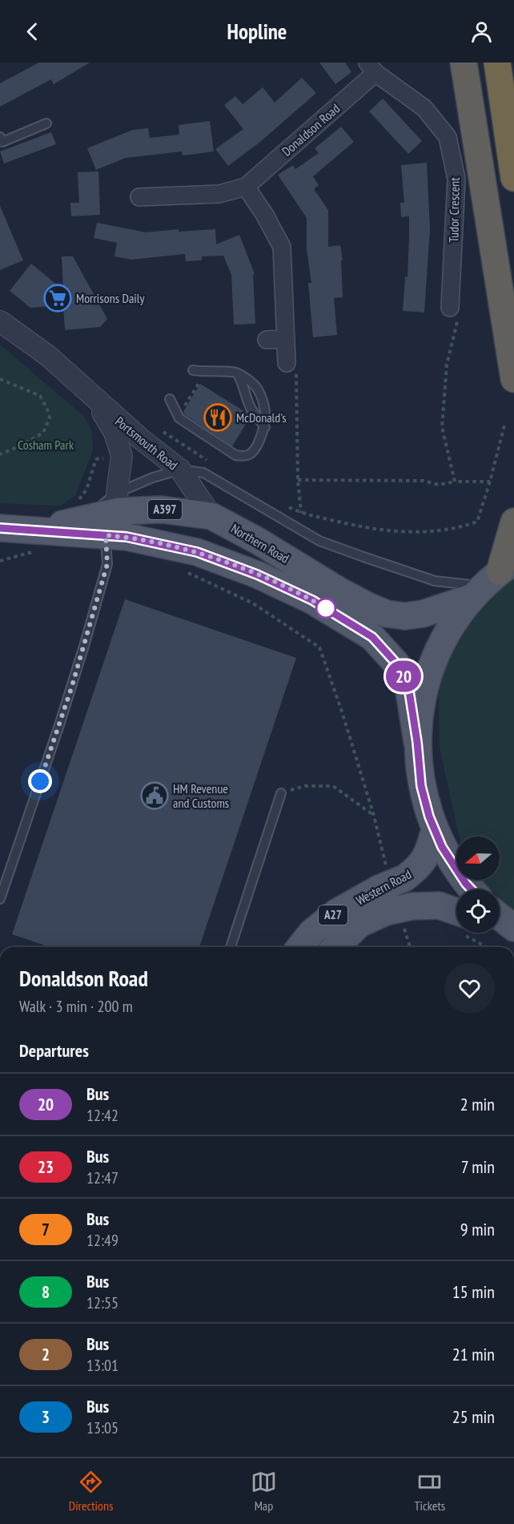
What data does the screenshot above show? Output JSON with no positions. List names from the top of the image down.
{
  "streets": {
    "main road": [
      "A397",
      "Northern Road",
      "Western Road",
      "A27"
    ],
    "street": ["Donaldson Road", "Tudor Crescent", "Portsmouth Road"]
  },
  "crossings": [
    ["Donaldson Road", "Tudor Crescent"],
    ["Portsmouth Road", "Northern Road"]
  ],
  "parks": ["Cosham Park"],
  "places": {
    "supermarket": ["Morrisons Daily"],
    "restaurant": ["McDonald's"],
    "public building": ["HM Revenue and Customs"]
  },
  "lines": ["bus line 20"],
  "north": "left",
  "page": {
    "header": "Hopline",
    "on_map": "20",
    "heading": [
      ["Donaldson Road", "Walk · 3 min · 200 m"],
      "Departures"
    ],
    "list": [
      {
        "mark": "20",
        "name": "Bus",
        "note": "12:42",
        "value": "2 min"
      },
      {
        "mark": "23",
        "name": "Bus",
        "note": "12:47",
        "value": "7 min"
      },
      {
        "mark": "7",
        "name": "Bus",
        "note": "12:49",
        "value": "9 min"
      },
      {
        "mark": "8",
        "name": "Bus",
        "note": "12:55",
        "value": "15 min"
      },
      {
        "mark": "2",
        "name": "Bus",
        "note": "13:01",
        "value": "21 min"
      },
      {
        "mark": "3",
        "name": "Bus",
        "note": "13:05",
        "value": "25 min"
      }
    ],
    "tabs": ["Directions", "Map", "Tickets"]
  }
}
